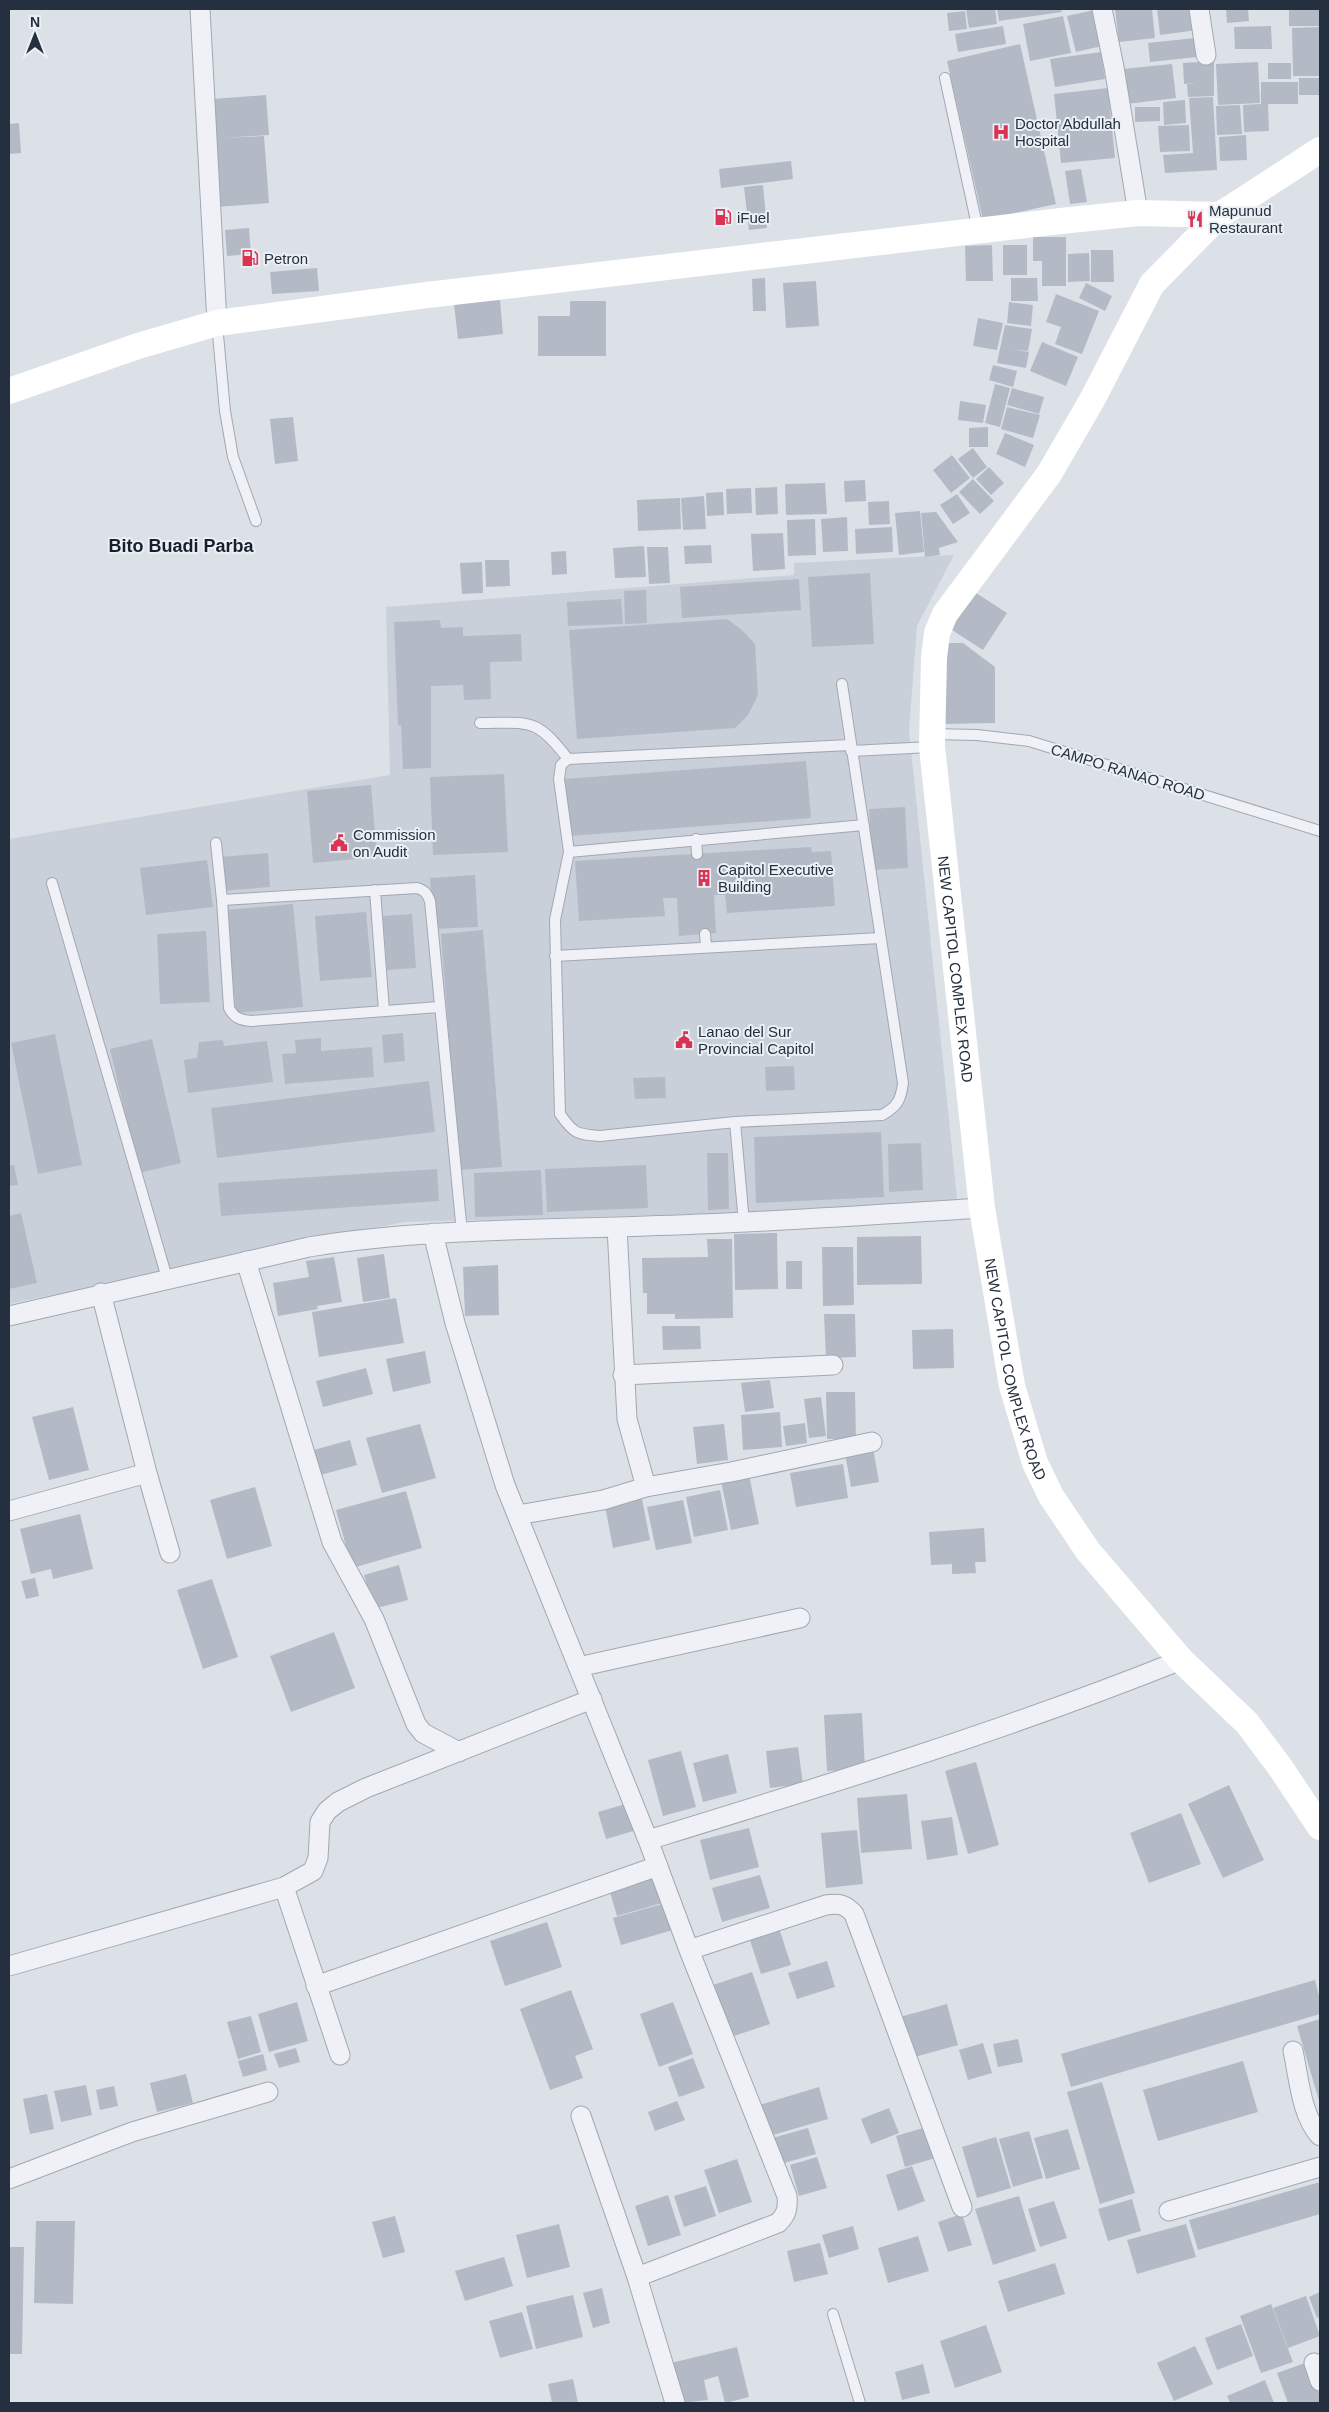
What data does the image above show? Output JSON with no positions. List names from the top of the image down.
{
  "streets": {
    "main road": ["NEW CAPITOL COMPLEX ROAD"],
    "lane": ["CAMPO RANAO ROAD"]
  },
  "crossings": [
    ["CAMPO RANAO ROAD", "NEW CAPITOL COMPLEX ROAD"]
  ],
  "districts": ["Bito Buadi Parba"],
  "places": {
    "hospital": ["Doctor Abdullah Hospital"],
    "fuel station": ["iFuel", "Petron"],
    "restaurant": ["Mapunud Restaurant"],
    "public building": ["Commission on Audit", "Lanao del Sur Provincial Capitol"],
    "building": ["Capitol Executive Building"]
  },
  "north": "top"
}
